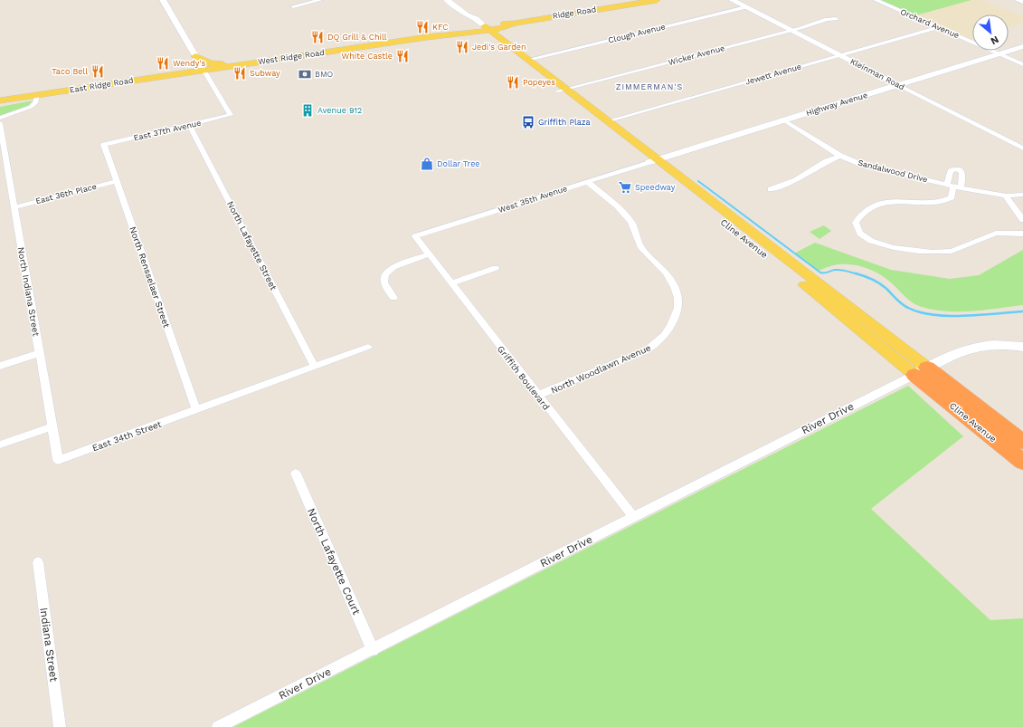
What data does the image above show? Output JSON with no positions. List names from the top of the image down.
{
  "streets": {
    "highway": ["Cline Avenue"],
    "main road": ["Ridge Road", "West Ridge Road", "East Ridge Road"],
    "street": [
      "Orchard Avenue",
      "Clough Avenue",
      "Wicker Avenue",
      "Jewett Avenue",
      "Kleinman Road",
      "Highway Avenue",
      "East 37th Avenue",
      "Sandalwood Drive",
      "East 36th Place",
      "West 35th Avenue",
      "North Lafayette Street",
      "North Rensselaer Street",
      "North Indiana Street",
      "North Woodlawn Avenue",
      "Griffith Boulevard",
      "River Drive",
      "East 34th Street",
      "North Lafayette Court",
      "Indiana Street"
    ]
  },
  "crossings": [
    ["Ridge Road", "West Ridge Road"],
    ["Ridge Road", "Cline Avenue"],
    ["Orchard Avenue", "Jewett Avenue"],
    ["Orchard Avenue", "Highway Avenue"],
    ["Clough Avenue", "Kleinman Road"],
    ["Clough Avenue", "Cline Avenue"],
    ["Wicker Avenue", "Kleinman Road"],
    ["Wicker Avenue", "Cline Avenue"],
    ["West Ridge Road", "East Ridge Road"],
    ["West Ridge Road", "East 37th Avenue"],
    ["West Ridge Road", "Cline Avenue"],
    ["Jewett Avenue", "Kleinman Road"],
    ["Jewett Avenue", "Cline Avenue"],
    ["Kleinman Road", "Highway Avenue"],
    ["East Ridge Road", "East 37th Avenue"],
    ["Highway Avenue", "Sandalwood Drive"],
    ["Highway Avenue", "West 35th Avenue"],
    ["Highway Avenue", "Cline Avenue"],
    ["East 37th Avenue", "North Lafayette Street"],
    ["East 37th Avenue", "North Rensselaer Street"],
    ["East 36th Place", "North Rensselaer Street"],
    ["East 36th Place", "North Indiana Street"],
    ["West 35th Avenue", "Cline Avenue"],
    ["West 35th Avenue", "North Woodlawn Avenue"],
    ["West 35th Avenue", "Griffith Boulevard"],
    ["Cline Avenue", "River Drive"],
    ["North Lafayette Street", "East 34th Street"],
    ["North Rensselaer Street", "East 34th Street"],
    ["North Indiana Street", "East 34th Street"],
    ["North Woodlawn Avenue", "Griffith Boulevard"],
    ["Griffith Boulevard", "River Drive"],
    ["River Drive", "North Lafayette Court"]
  ],
  "districts": ["ZIMMERMAN'S"],
  "places": {
    "restaurant": [
      "KFC",
      "DQ Grill & Chill",
      "Jedi's Garden",
      "White Castle",
      "Wendy's",
      "Taco Bell",
      "Subway",
      "Popeyes"
    ],
    "bank": ["BMO"],
    "building": ["Avenue 912"],
    "bus stop": ["Griffith Plaza"],
    "shop": ["Dollar Tree"],
    "supermarket": ["Speedway"]
  },
  "north": "bottom right"
}
